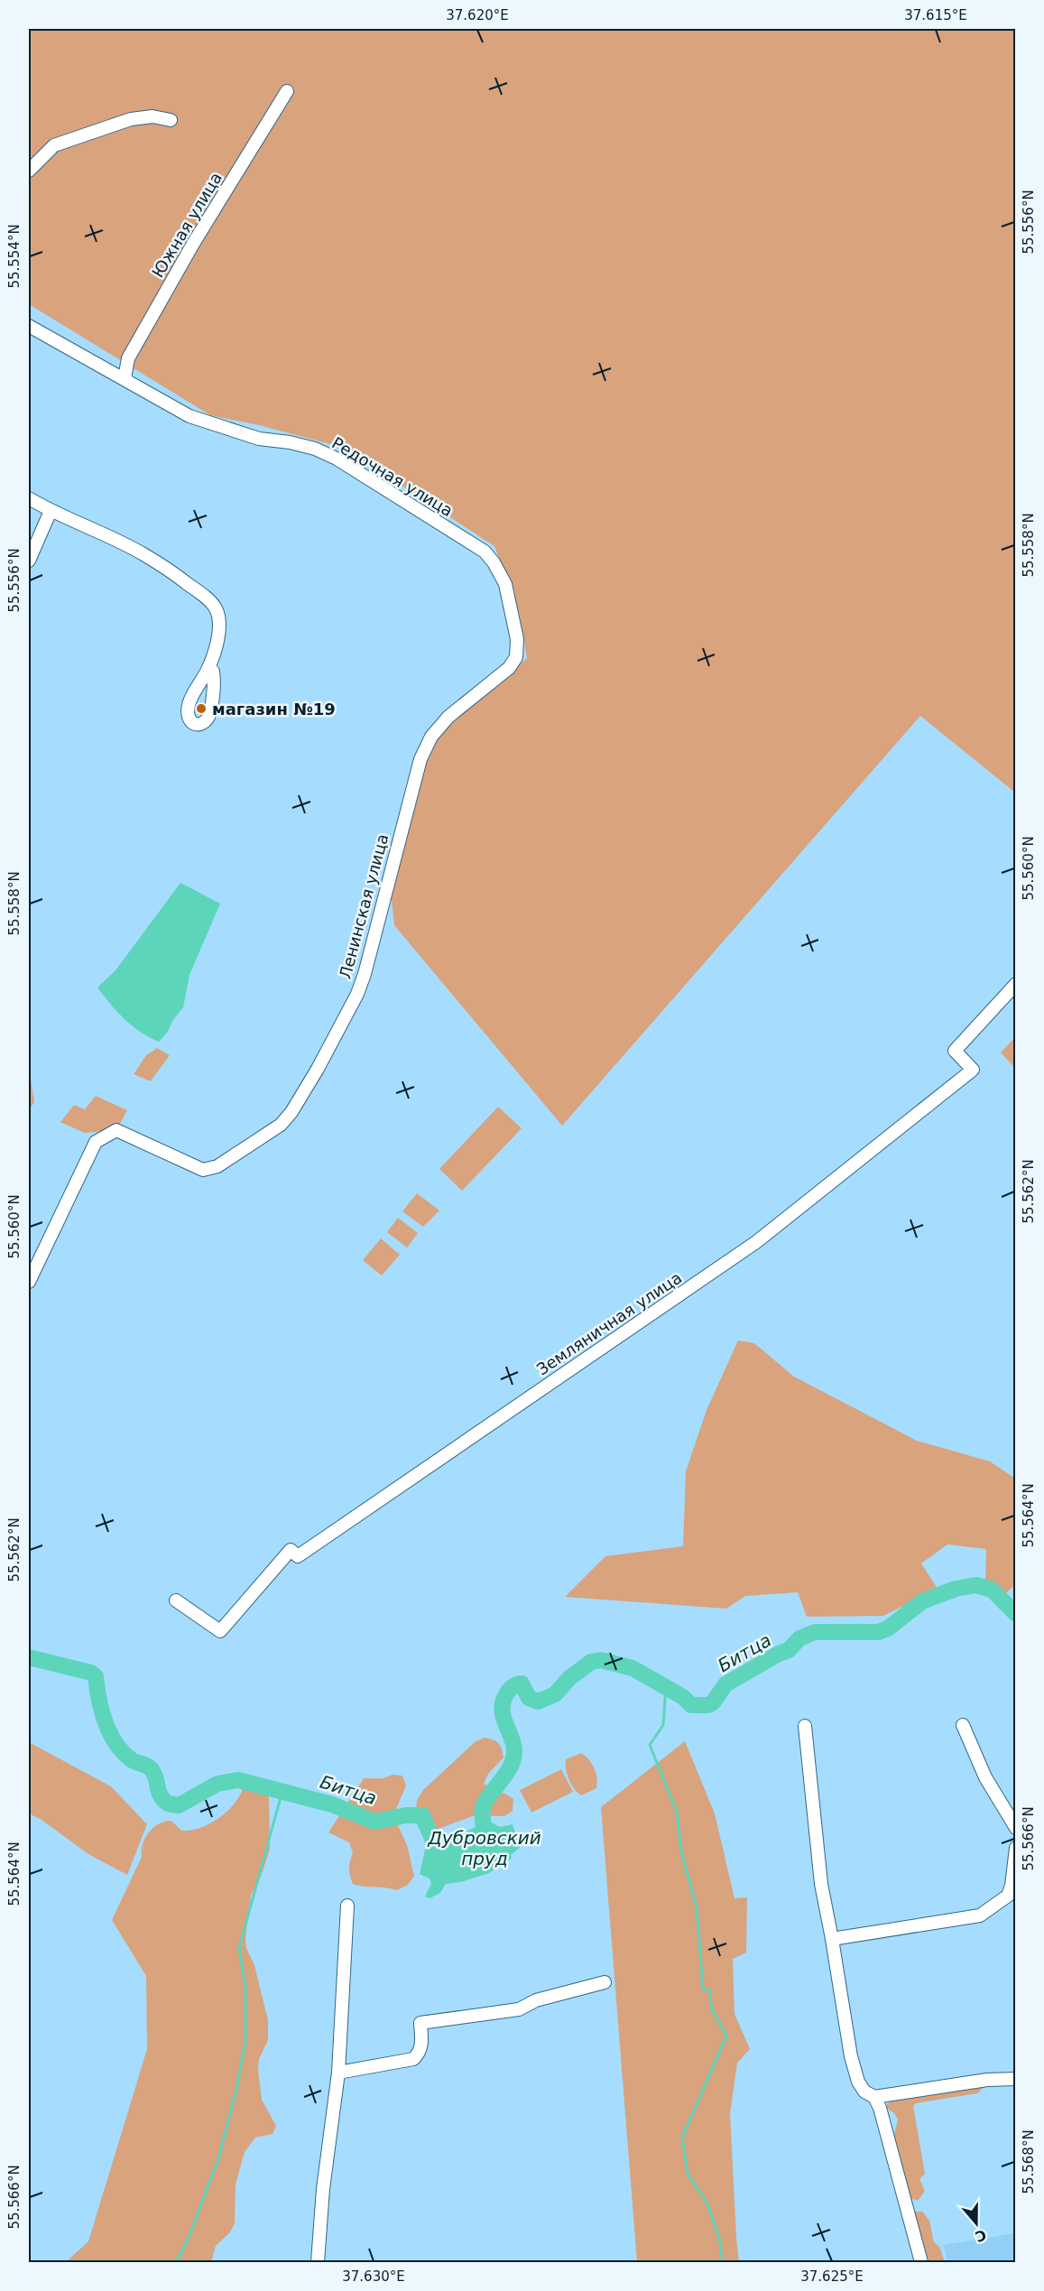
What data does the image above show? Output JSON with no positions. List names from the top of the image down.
{
  "streets": {
    "street": [
      "Южная улица",
      "Редочная улица",
      "Ленинская улица",
      "Земляничная улица"
    ]
  },
  "crossings": [
    ["Южная улица", "Редочная улица"],
    ["Редочная улица", "Ленинская улица"]
  ],
  "water": ["Битца", "Дубровский пруд"],
  "places": ["магазин №19"],
  "north": "bottom",
  "coordinates": [
    "37.620°E",
    "37.615°E",
    "55.556°N",
    "55.554°N",
    "55.558°N",
    "55.560°N",
    "55.562°N",
    "55.564°N",
    "55.566°N",
    "55.568°N",
    "37.630°E",
    "37.625°E"
  ]
}
